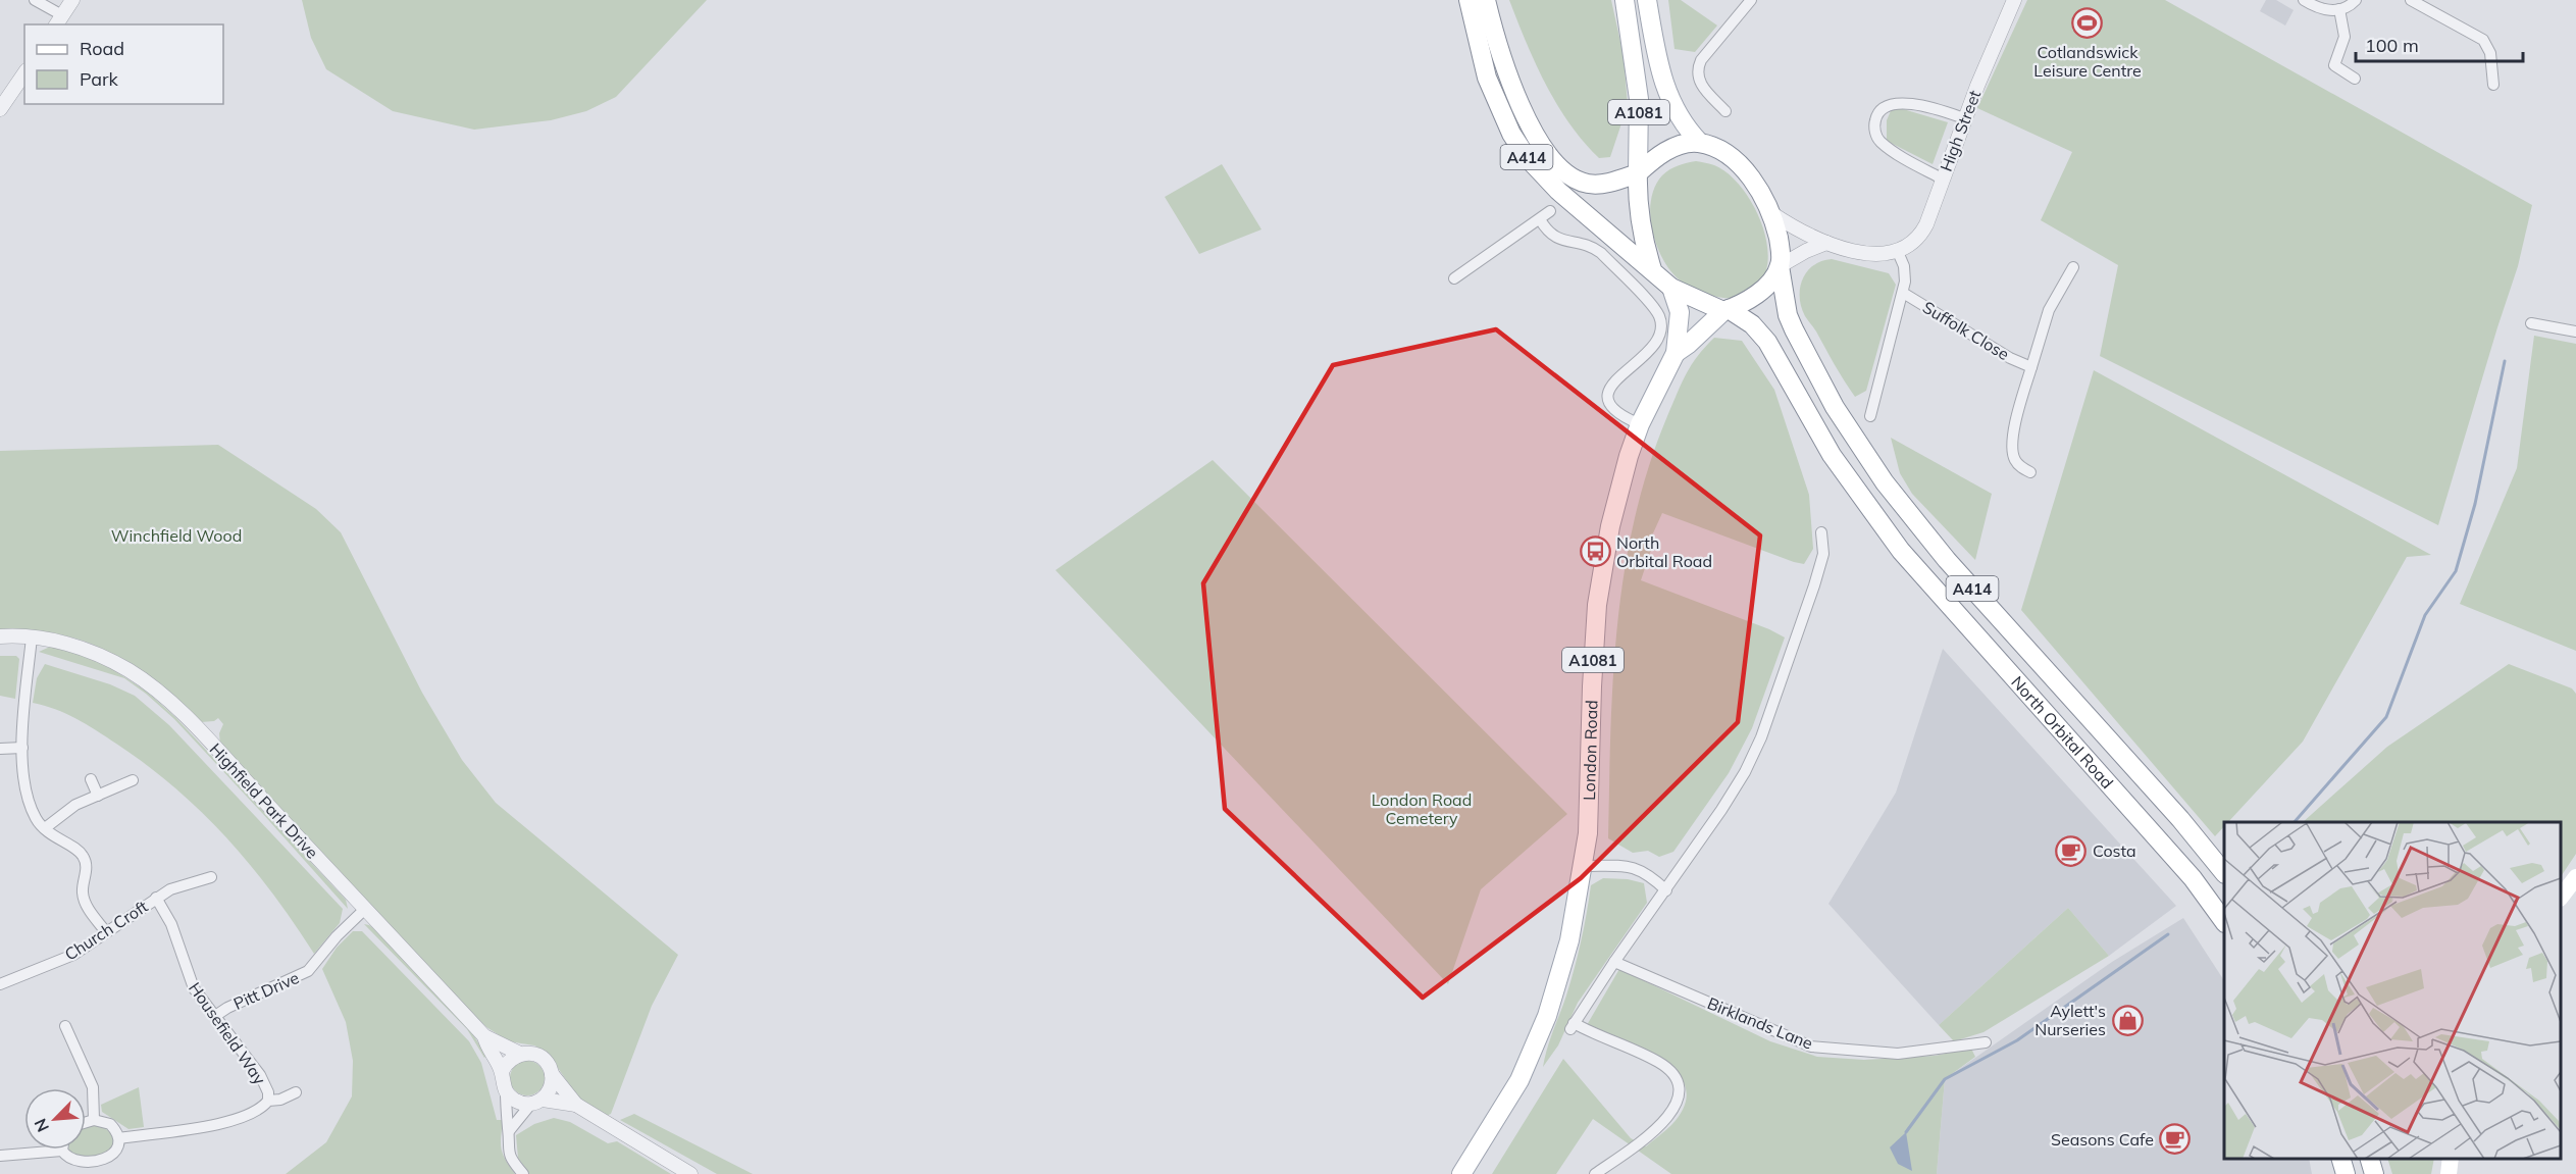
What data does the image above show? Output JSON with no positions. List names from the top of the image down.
{
  "streets": {
    "main road": [
      "A1081",
      "A414",
      "North Orbital Road",
      "London Road"
    ],
    "street": [
      "High Street",
      "Suffolk Close",
      "Highfield Park Drive",
      "Church Croft",
      "Pitt Drive",
      "Birklands Lane",
      "Housefield Way"
    ]
  },
  "crossings": [
    ["A1081", "A414"],
    ["A1081", "North Orbital Road"],
    ["A1081", "London Road"],
    ["A414", "North Orbital Road"],
    ["A414", "London Road"],
    ["North Orbital Road", "London Road"],
    ["Highfield Park Drive", "Pitt Drive"],
    ["Church Croft", "Housefield Way"],
    ["Pitt Drive", "Housefield Way"]
  ],
  "parks": ["Winchfield Wood", "London Road Cemetery"],
  "places": {
    "sports": ["Cotlandswick Leisure Centre"],
    "bus stop": ["North Orbital Road"],
    "cafe": ["Costa", "Seasons Cafe"],
    "shop": ["Aylett's Nurseries"]
  },
  "legend": ["Road", "Park"],
  "scale_bar": "100 m",
  "north": "bottom left"
}
